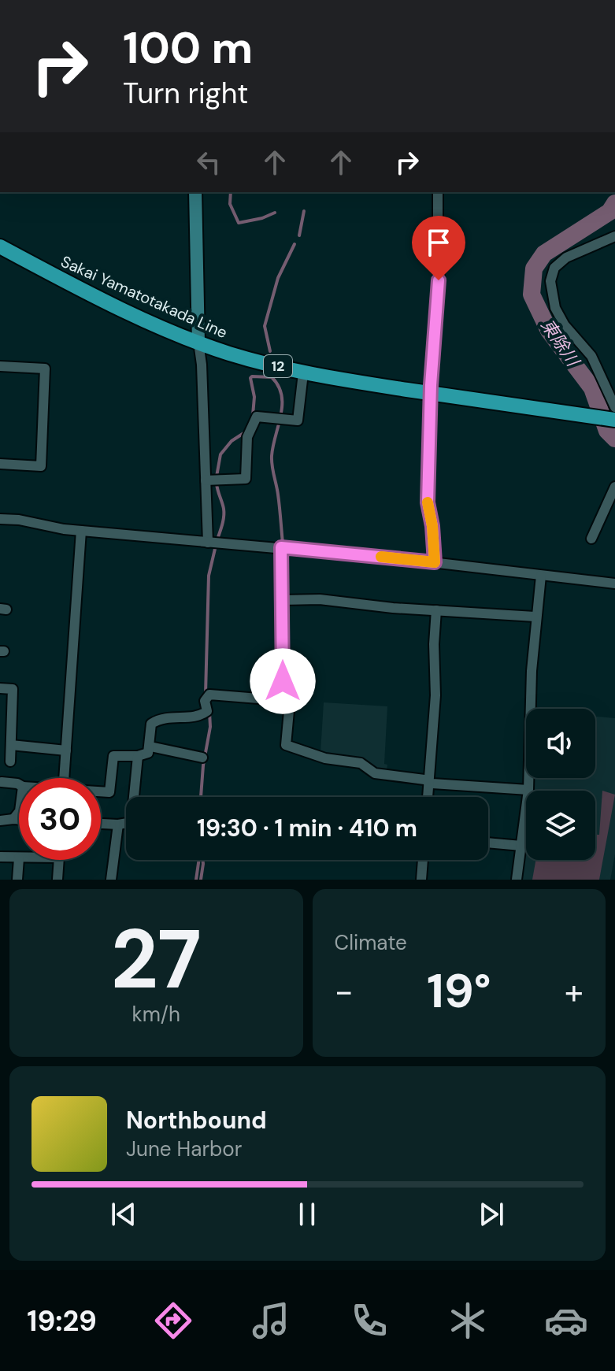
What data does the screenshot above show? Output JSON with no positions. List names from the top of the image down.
{
  "streets": {
    "main road": ["Sakai Yamatotakada Line", "12"]
  },
  "water": ["東除川"],
  "page": {
    "turn": ["100 m", "Turn right"],
    "limit": "30",
    "trip": "19:30 · 1 min · 410 m",
    "tile": [
      ["27", "km/h"],
      "Climate"
    ],
    "heat": ["−", "19°", "+"],
    "song": ["Northbound", "June Harbor"],
    "tabs": "19:29"
  }
}
